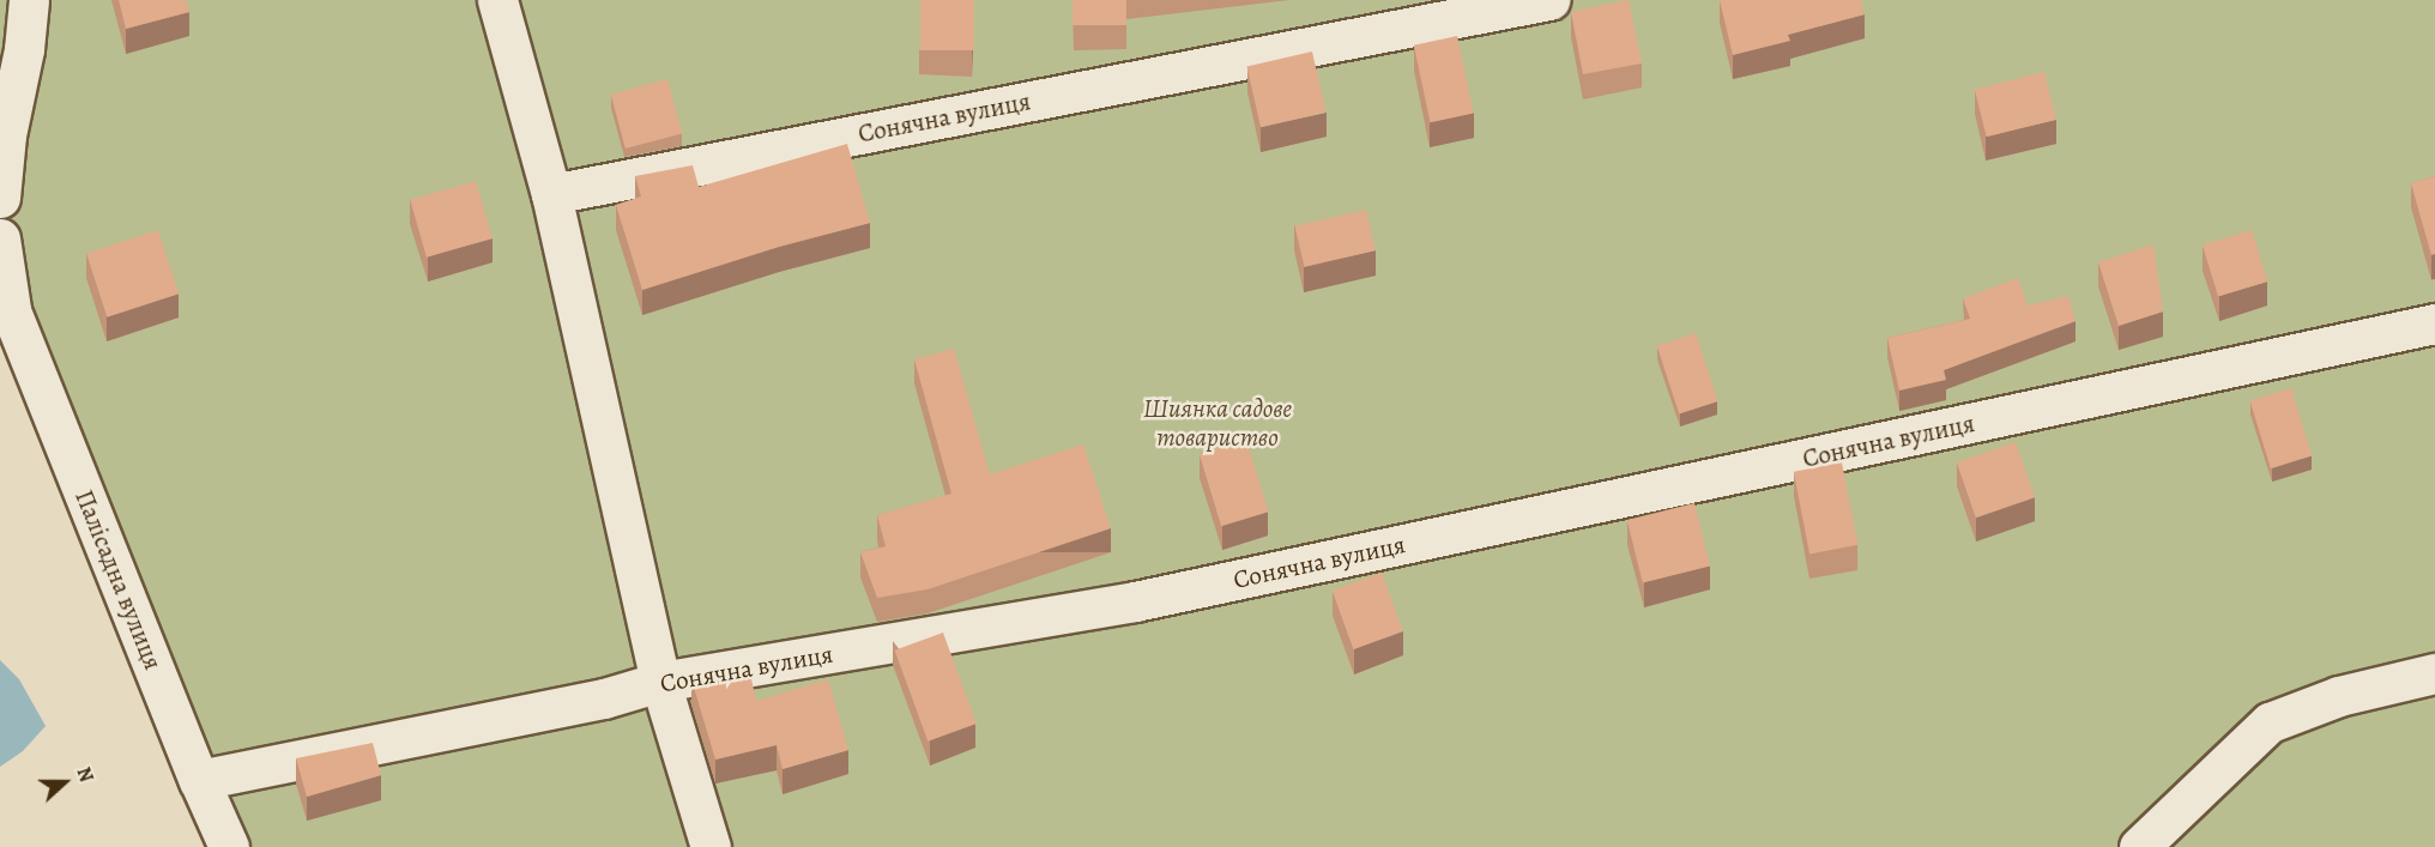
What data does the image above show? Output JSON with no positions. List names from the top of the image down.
{
  "streets": {
    "street": ["Сонячна вулиця", "Палісадна вулиця"]
  },
  "crossings": [
    ["Сонячна вулиця", "Палісадна вулиця"]
  ],
  "parks": ["Шиянка садове товариство"],
  "north": "right"
}
